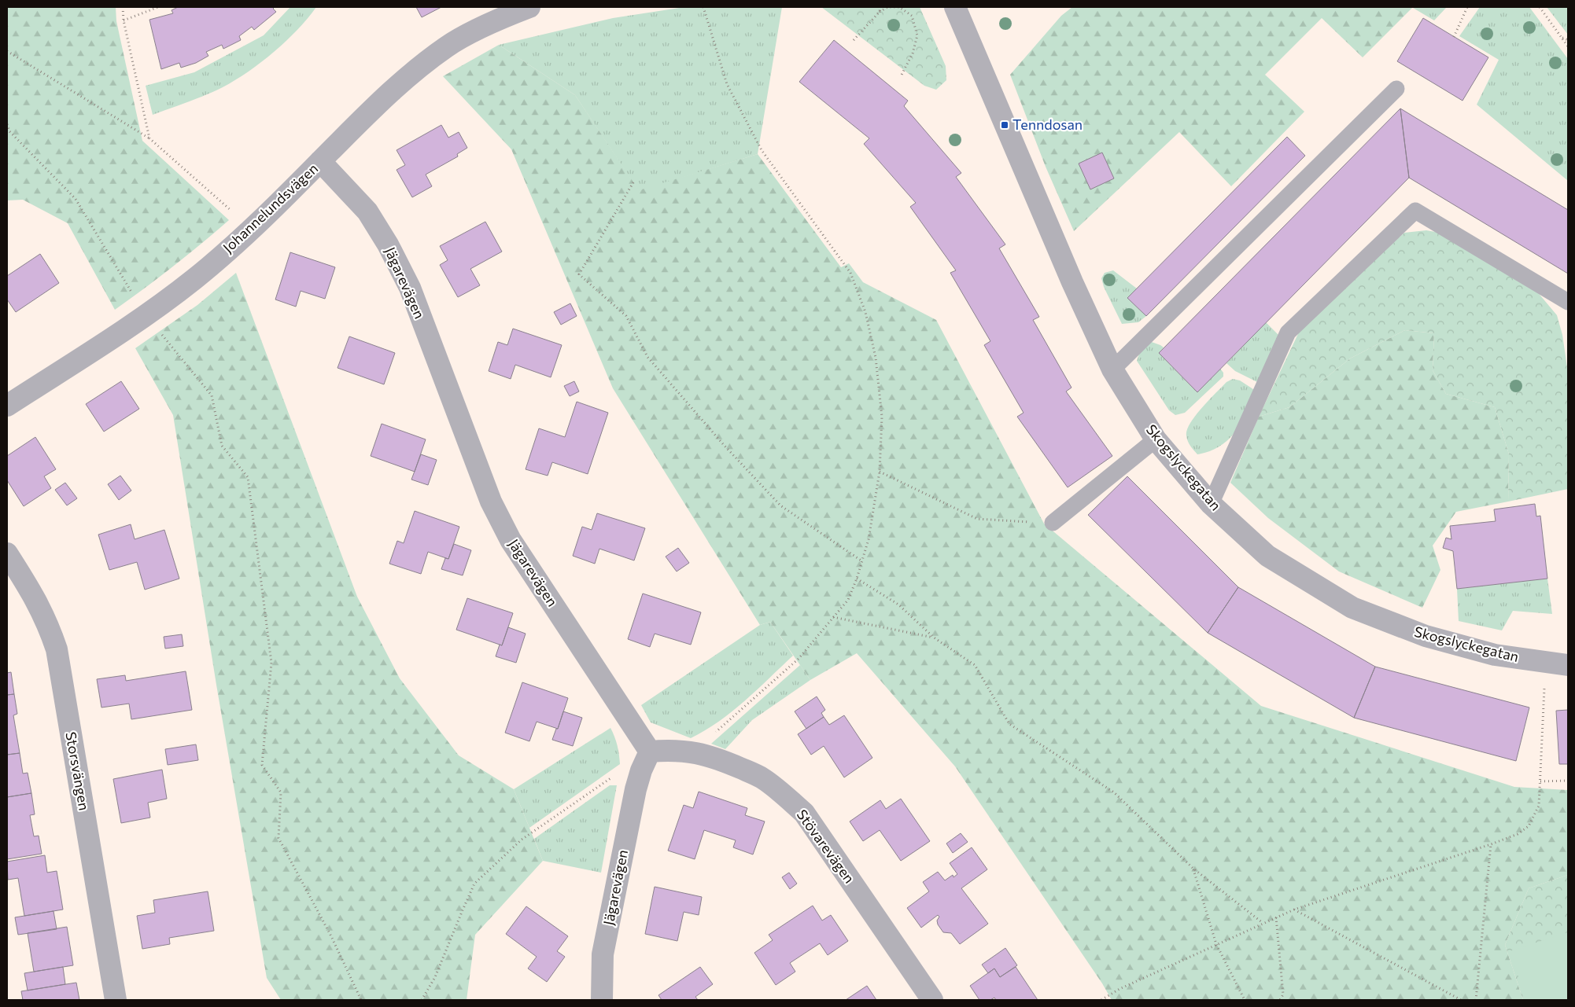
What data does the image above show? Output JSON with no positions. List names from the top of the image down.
{
  "streets": {
    "street": [
      "Johannelundsvägen",
      "Jägarevägen",
      "Skogslyckegatan",
      "Storsvängen",
      "Stövarevägen"
    ]
  },
  "crossings": [
    ["Johannelundsvägen", "Jägarevägen"],
    ["Jägarevägen", "Stövarevägen"]
  ],
  "places": {
    "transit": ["Tenndosan"]
  }
}
